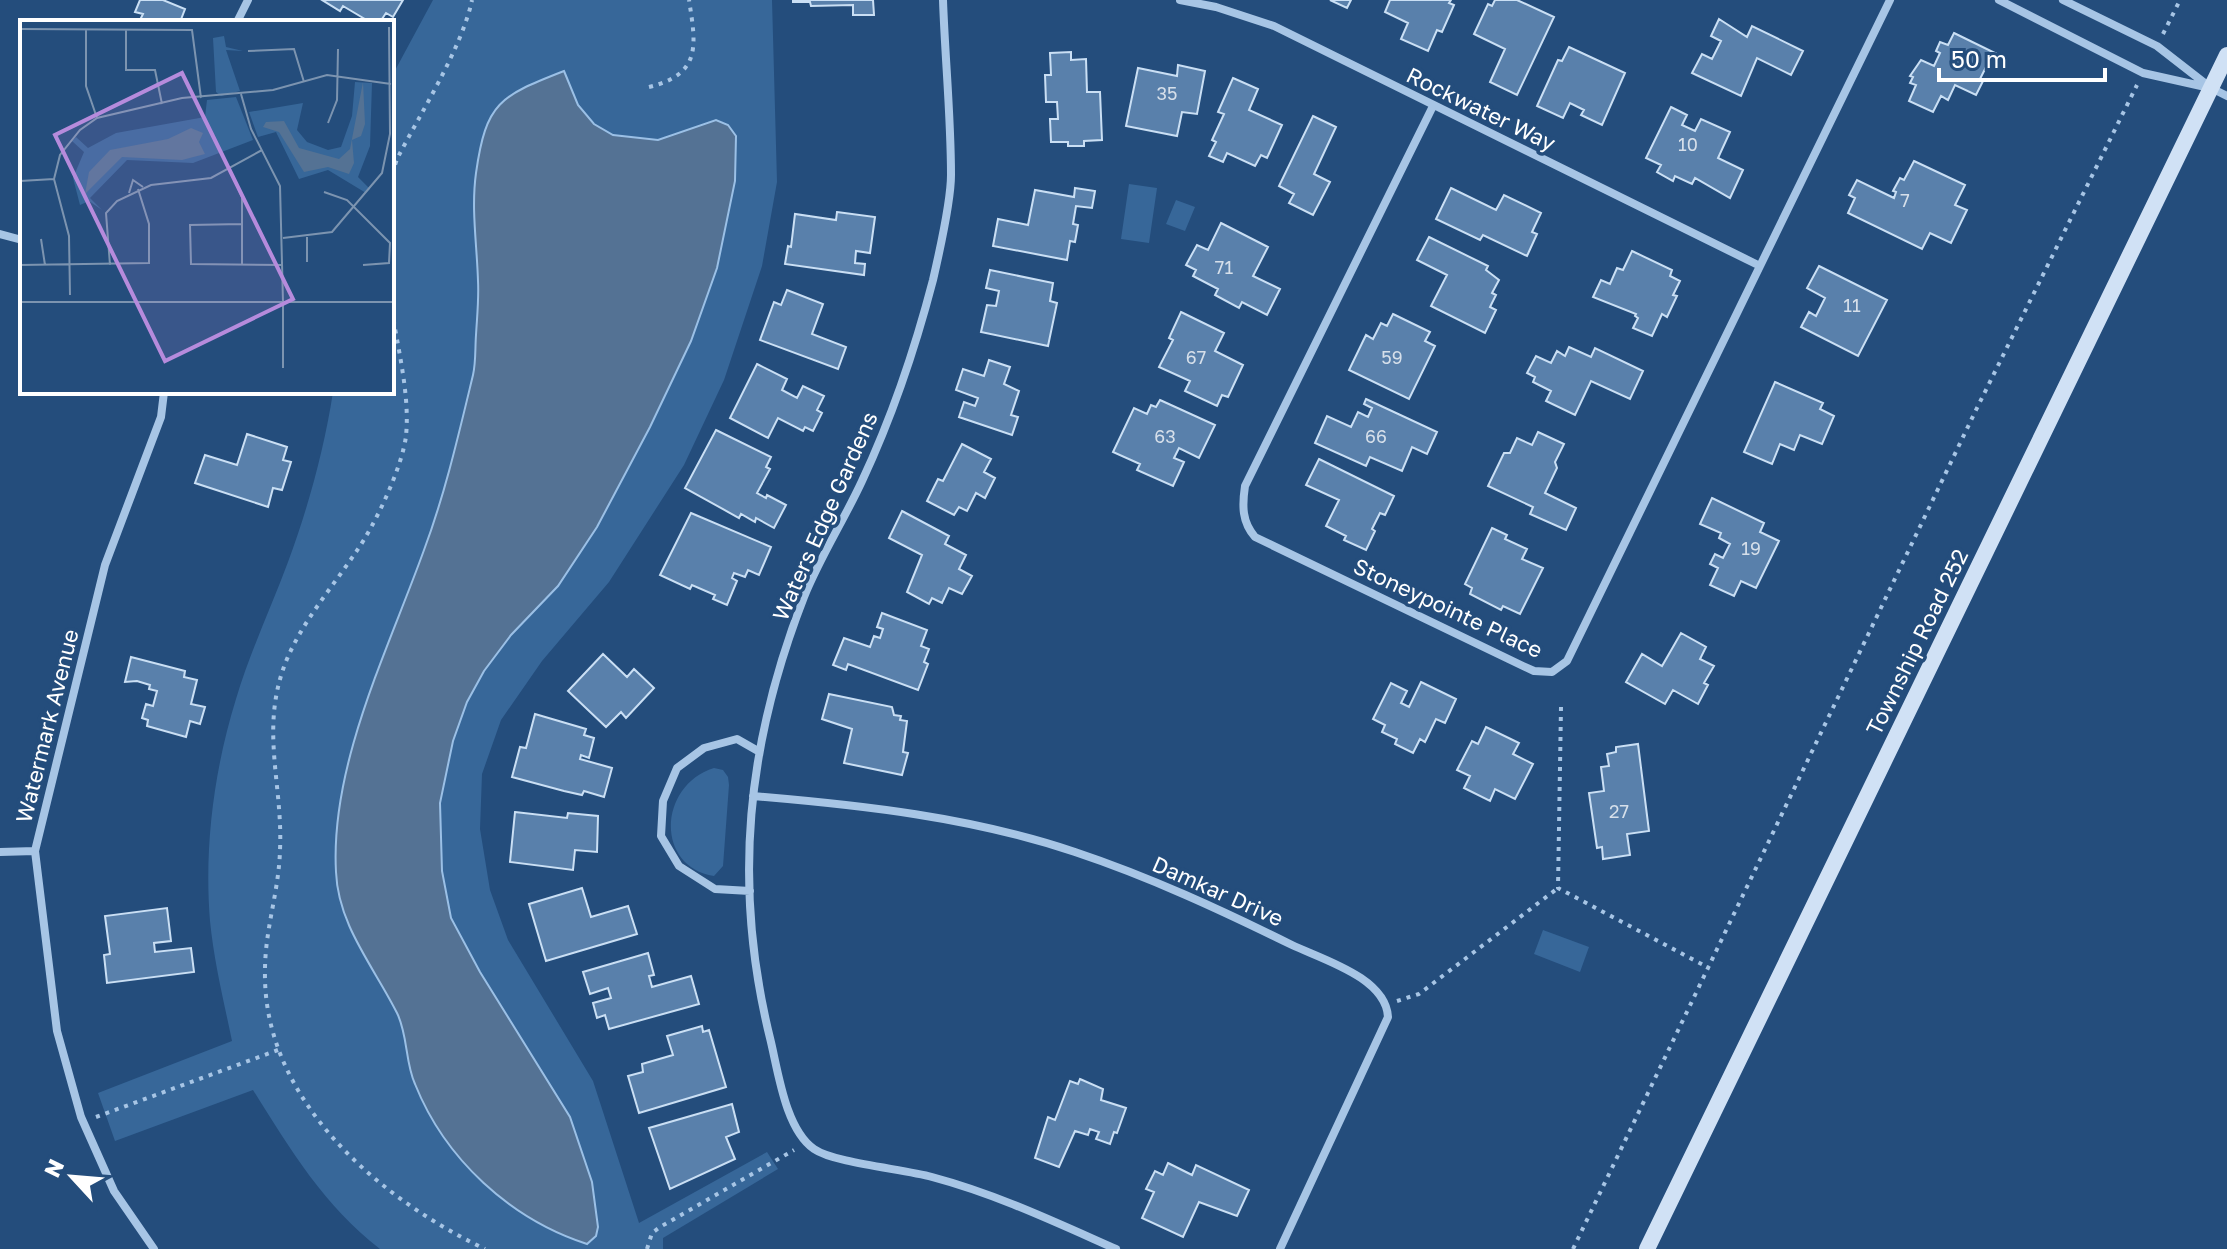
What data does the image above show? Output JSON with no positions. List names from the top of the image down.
{
  "streets": {
    "street": [
      "Rockwater Way",
      "Waters Edge Gardens",
      "Stoneypointe Place",
      "Township Road 252",
      "Watermark Avenue",
      "Damkar Drive"
    ]
  },
  "crossings": [
    ["Rockwater Way", "Stoneypointe Place"],
    ["Waters Edge Gardens", "Damkar Drive"]
  ],
  "house_numbers": [
    "35",
    "10",
    "7",
    "71",
    "11",
    "67",
    "59",
    "63",
    "66",
    "19",
    "27"
  ],
  "scale_bar": "50 m",
  "north": "top left"
}
